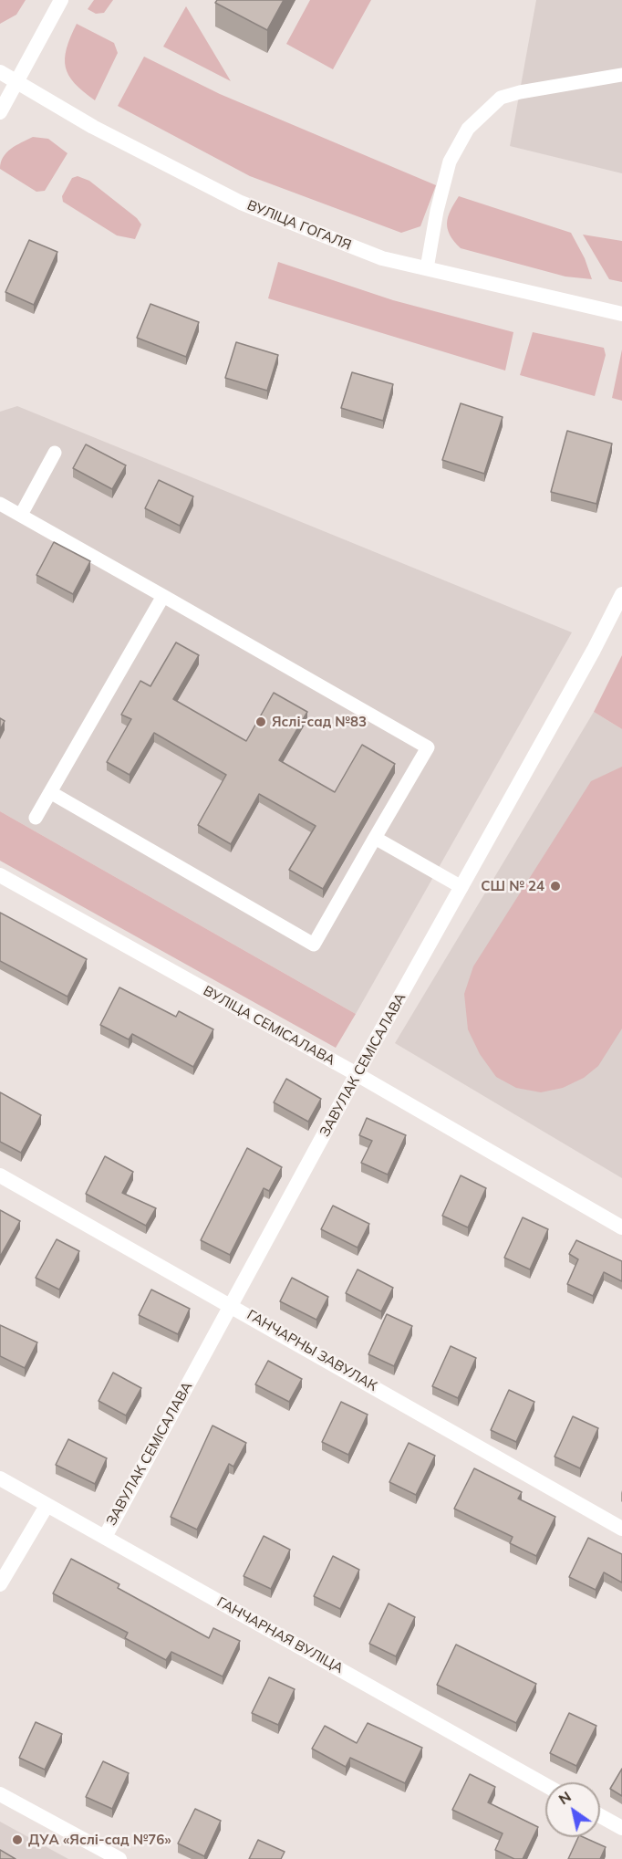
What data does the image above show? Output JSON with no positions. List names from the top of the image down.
{
  "streets": {
    "street": [
      "ВУЛІЦА ГОГАЛЯ",
      "ВУЛІЦА СЕМІСАЛАВА",
      "ЗАВУЛАК СЕМІСАЛАВА",
      "ГАНЧАРНЫ ЗАВУЛАК",
      "ГАНЧАРНАЯ ВУЛІЦА"
    ]
  },
  "crossings": [
    ["ВУЛІЦА СЕМІСАЛАВА", "ЗАВУЛАК СЕМІСАЛАВА"],
    ["ЗАВУЛАК СЕМІСАЛАВА", "ГАНЧАРНЫ ЗАВУЛАК"],
    ["ЗАВУЛАК СЕМІСАЛАВА", "ГАНЧАРНАЯ ВУЛІЦА"]
  ],
  "places": ["Яслі-сад №83", "СШ № 24", "ДУА «Яслі-сад №76»"],
  "north": "top left"
}
